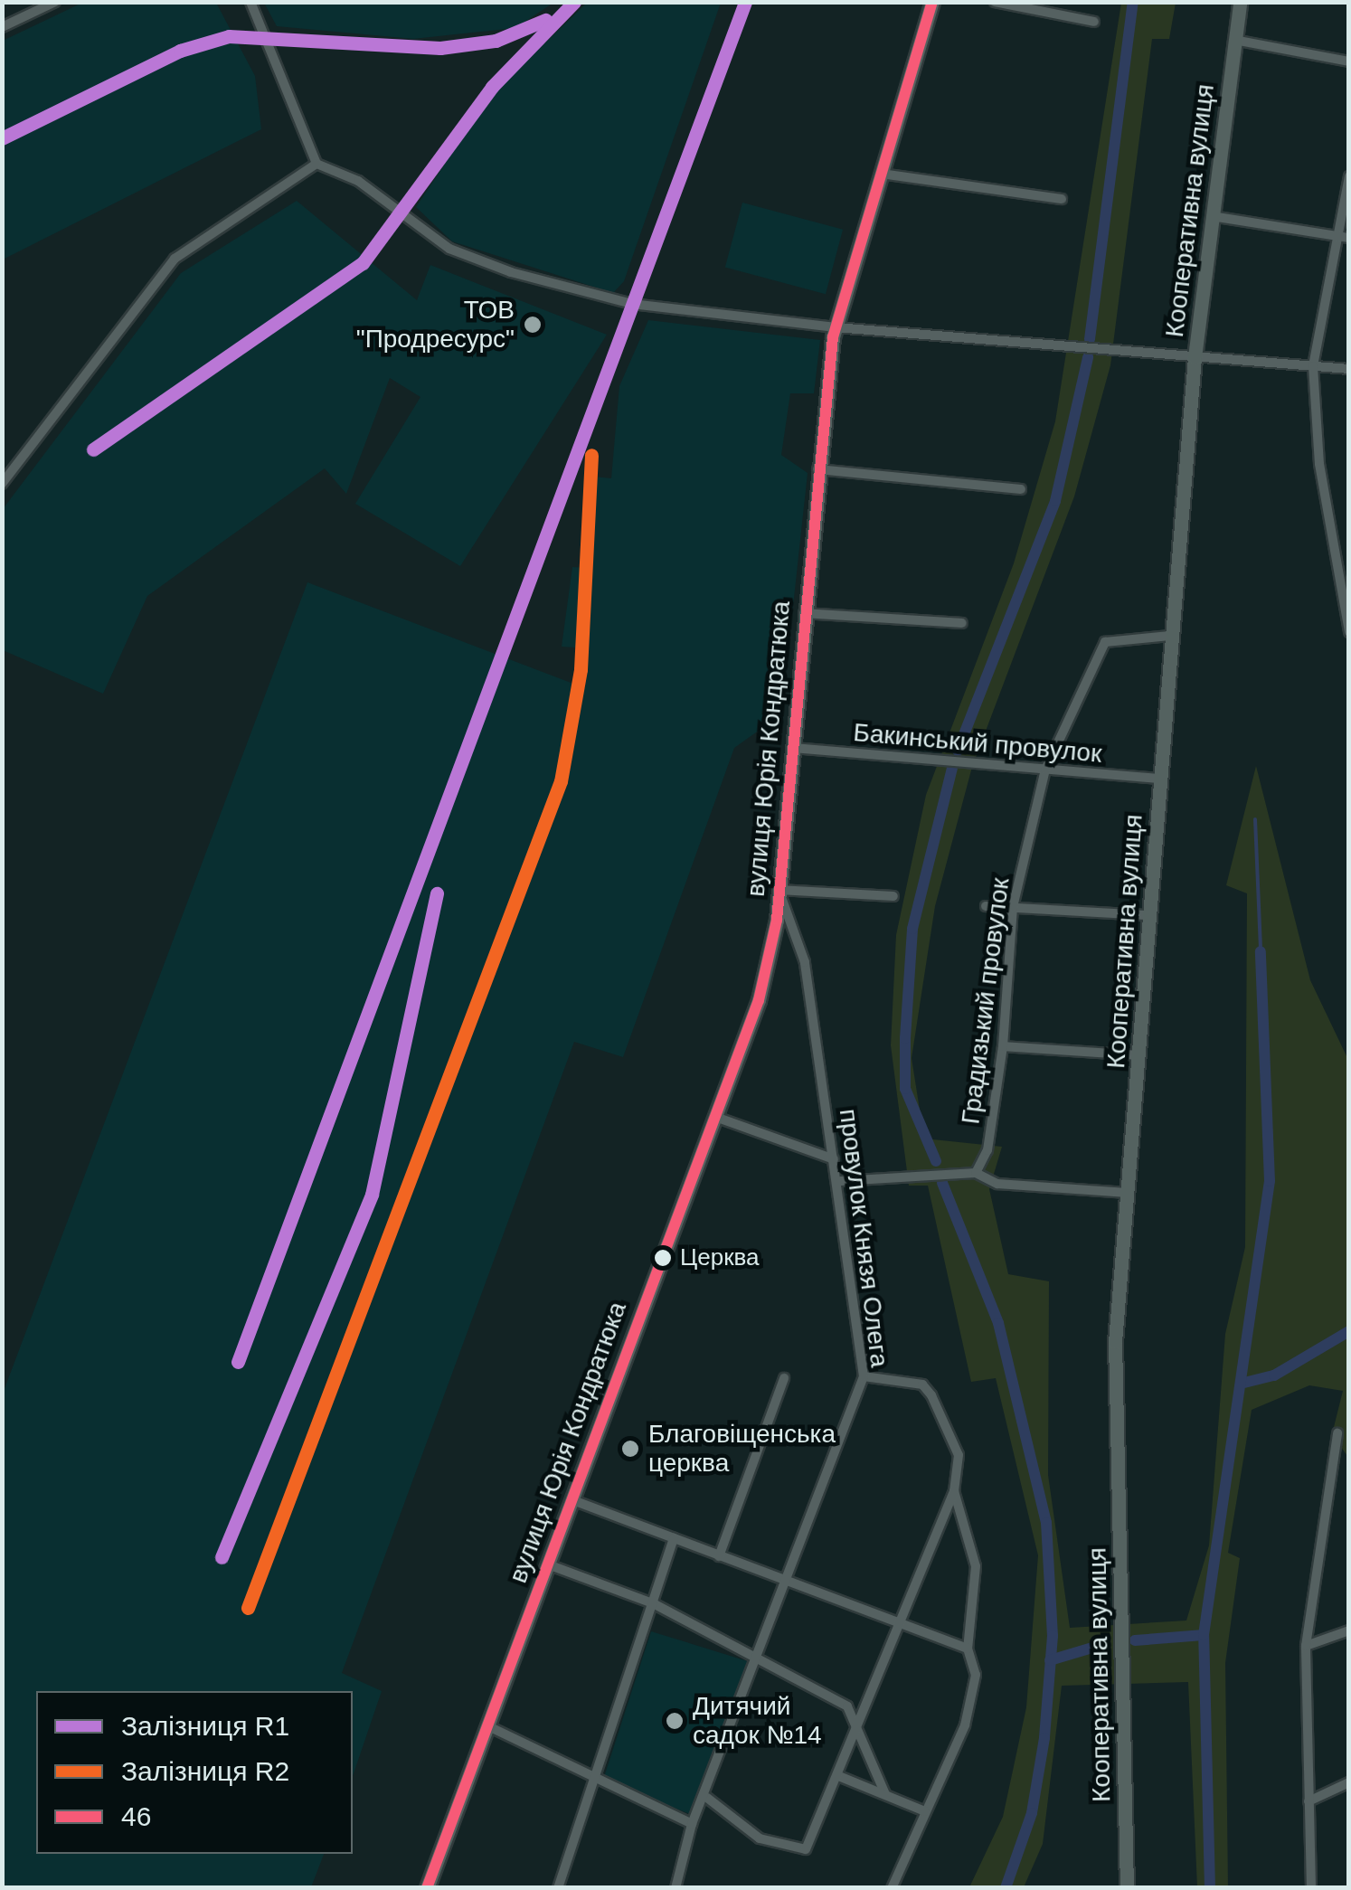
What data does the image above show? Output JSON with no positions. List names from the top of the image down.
{
  "streets": {
    "street": [
      "Кооперативна вулиця",
      "Бакинський провулок",
      "вулиця Юрія Кондратюка",
      "Градизький провулок",
      "провулок Князя Олега"
    ]
  },
  "crossings": [
    ["Кооперативна вулиця", "Бакинський провулок"],
    ["Кооперативна вулиця", "Градизький провулок"],
    ["Бакинський провулок", "вулиця Юрія Кондратюка"],
    ["Бакинський провулок", "Градизький провулок"],
    ["вулиця Юрія Кондратюка", "провулок Князя Олега"]
  ],
  "places": [
    "ТОВ \"Продресурс\"",
    "Церква",
    "Благовіщенська церква",
    "Дитячий садок №14"
  ],
  "lines": ["rail line R1", "transit line 46", "rail line R2"],
  "legend": ["Залізниця R1", "Залізниця R2", "46"]
}
